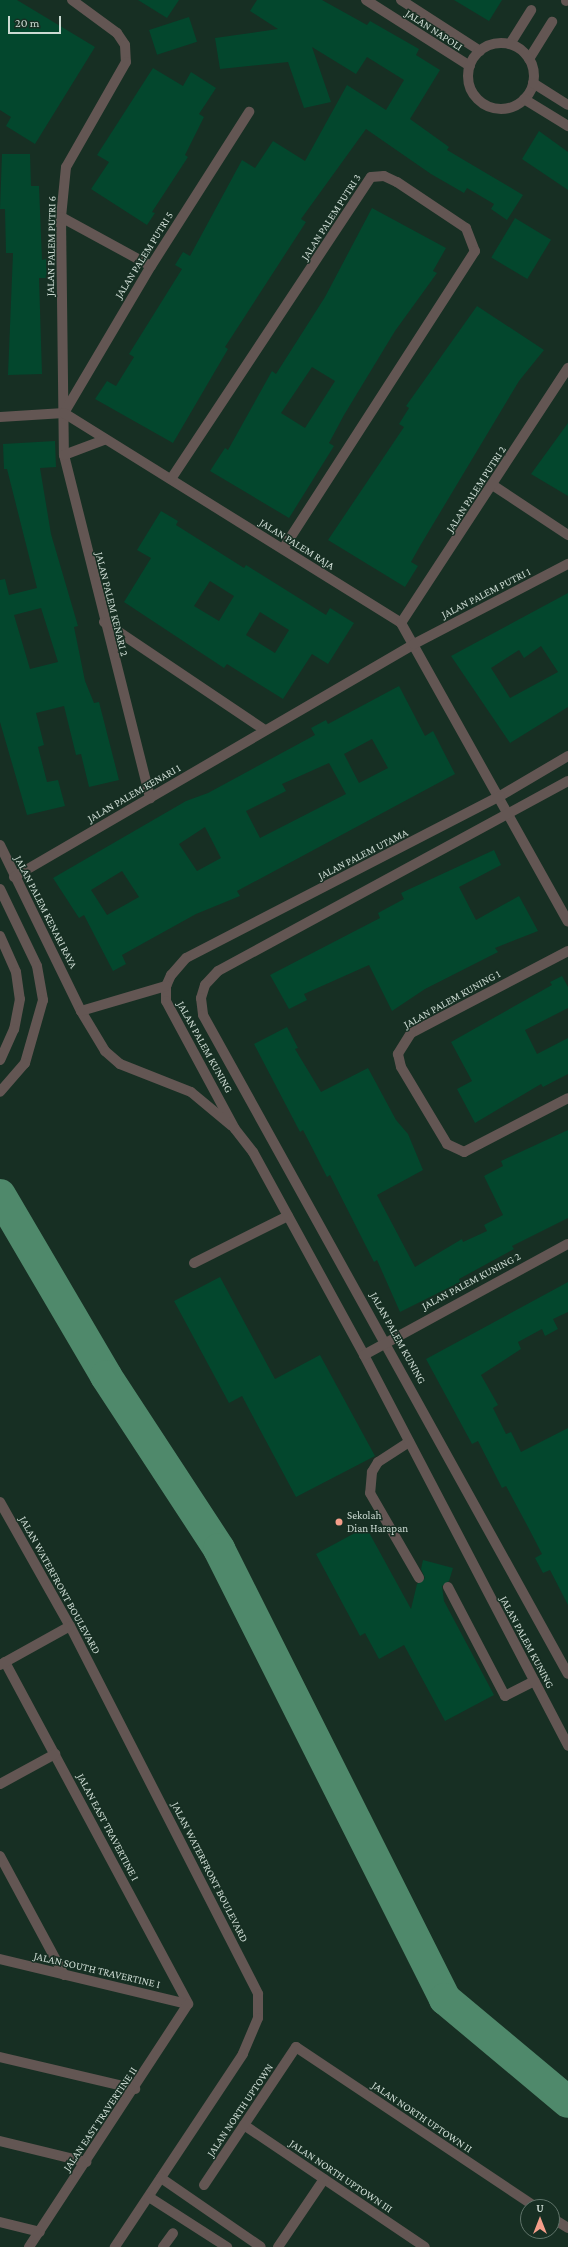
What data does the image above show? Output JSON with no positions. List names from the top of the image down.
{
  "streets": {
    "street": [
      "JALAN NAPOLI",
      "JALAN PALEM PUTRI 3",
      "JALAN PALEM PUTRI 6",
      "JALAN PALEM PUTRI 5",
      "JALAN PALEM PUTRI 2",
      "JALAN PALEM RAJA",
      "JALAN PALEM PUTRI 1",
      "JALAN PALEM KENARI 2",
      "JALAN PALEM KENARI 1",
      "JALAN PALEM UTAMA",
      "JALAN PALEM KENARI RAYA",
      "JALAN PALEM KUNING 1",
      "JALAN PALEM KUNING",
      "JALAN PALEM KUNING 2",
      "JALAN WATERFRONT BOULEVARD",
      "JALAN EAST TRAVERTINE I",
      "JALAN SOUTH TRAVERTINE I",
      "JALAN NORTH UPTOWN",
      "JALAN NORTH UPTOWN II",
      "JALAN EAST TRAVERTINE II",
      "JALAN NORTH UPTOWN III"
    ]
  },
  "crossings": [
    ["JALAN PALEM PUTRI 3", "JALAN PALEM RAJA"],
    ["JALAN PALEM PUTRI 6", "JALAN PALEM PUTRI 5"],
    ["JALAN PALEM PUTRI 6", "JALAN PALEM RAJA"],
    ["JALAN PALEM PUTRI 6", "JALAN PALEM KENARI 2"],
    ["JALAN PALEM PUTRI 5", "JALAN PALEM RAJA"],
    ["JALAN PALEM PUTRI 5", "JALAN PALEM KENARI 2"],
    ["JALAN PALEM PUTRI 2", "JALAN PALEM RAJA"],
    ["JALAN PALEM RAJA", "JALAN PALEM PUTRI 1"],
    ["JALAN PALEM RAJA", "JALAN PALEM KENARI 2"],
    ["JALAN PALEM RAJA", "JALAN PALEM KENARI 1"],
    ["JALAN PALEM RAJA", "JALAN PALEM UTAMA"],
    ["JALAN PALEM RAJA", "JALAN PALEM KUNING"],
    ["JALAN PALEM PUTRI 1", "JALAN PALEM KENARI 1"],
    ["JALAN PALEM KENARI 2", "JALAN PALEM KENARI 1"],
    ["JALAN PALEM KENARI 1", "JALAN PALEM KENARI RAYA"],
    ["JALAN PALEM UTAMA", "JALAN PALEM KUNING"],
    ["JALAN PALEM KENARI RAYA", "JALAN PALEM KUNING"],
    ["JALAN PALEM KUNING", "JALAN PALEM KUNING 2"],
    ["JALAN EAST TRAVERTINE I", "JALAN SOUTH TRAVERTINE I"],
    ["JALAN EAST TRAVERTINE I", "JALAN EAST TRAVERTINE II"],
    ["JALAN SOUTH TRAVERTINE I", "JALAN EAST TRAVERTINE II"],
    ["JALAN NORTH UPTOWN", "JALAN NORTH UPTOWN II"],
    ["JALAN NORTH UPTOWN", "JALAN NORTH UPTOWN III"]
  ],
  "places": ["Sekolah Dian Harapan"],
  "scale_bar": "20 m",
  "north": "top"
}
